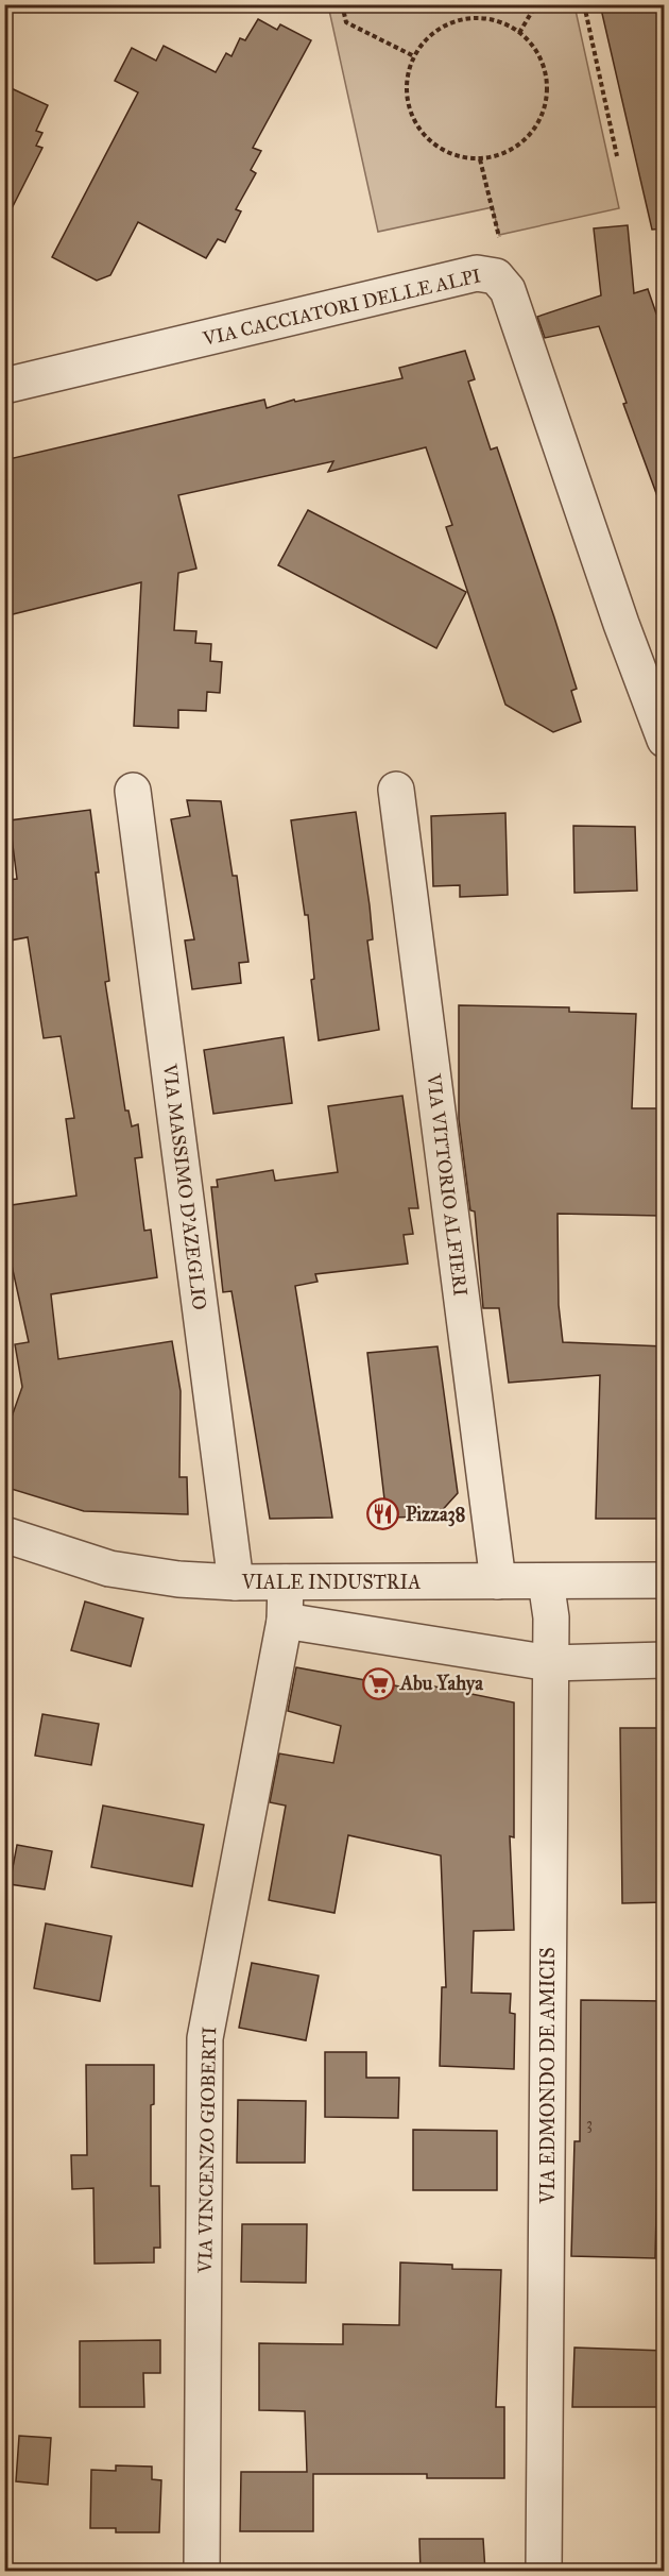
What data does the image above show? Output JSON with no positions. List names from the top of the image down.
{
  "streets": {
    "street": [
      "VIA CACCIATORI DELLE ALPI",
      "VIA VITTORIO ALFIERI",
      "VIA MASSIMO D'AZEGLIO",
      "VIALE INDUSTRIA",
      "VIA EDMONDO DE AMICIS",
      "VIA VINCENZO GIOBERTI"
    ]
  },
  "crossings": [
    ["VIA VITTORIO ALFIERI", "VIALE INDUSTRIA"],
    ["VIA MASSIMO D'AZEGLIO", "VIALE INDUSTRIA"],
    ["VIALE INDUSTRIA", "VIA EDMONDO DE AMICIS"],
    ["VIALE INDUSTRIA", "VIA VINCENZO GIOBERTI"]
  ],
  "places": {
    "restaurant": ["Pizza38"],
    "supermarket": ["Abu Yahya"]
  },
  "house_numbers": ["3"]
}
